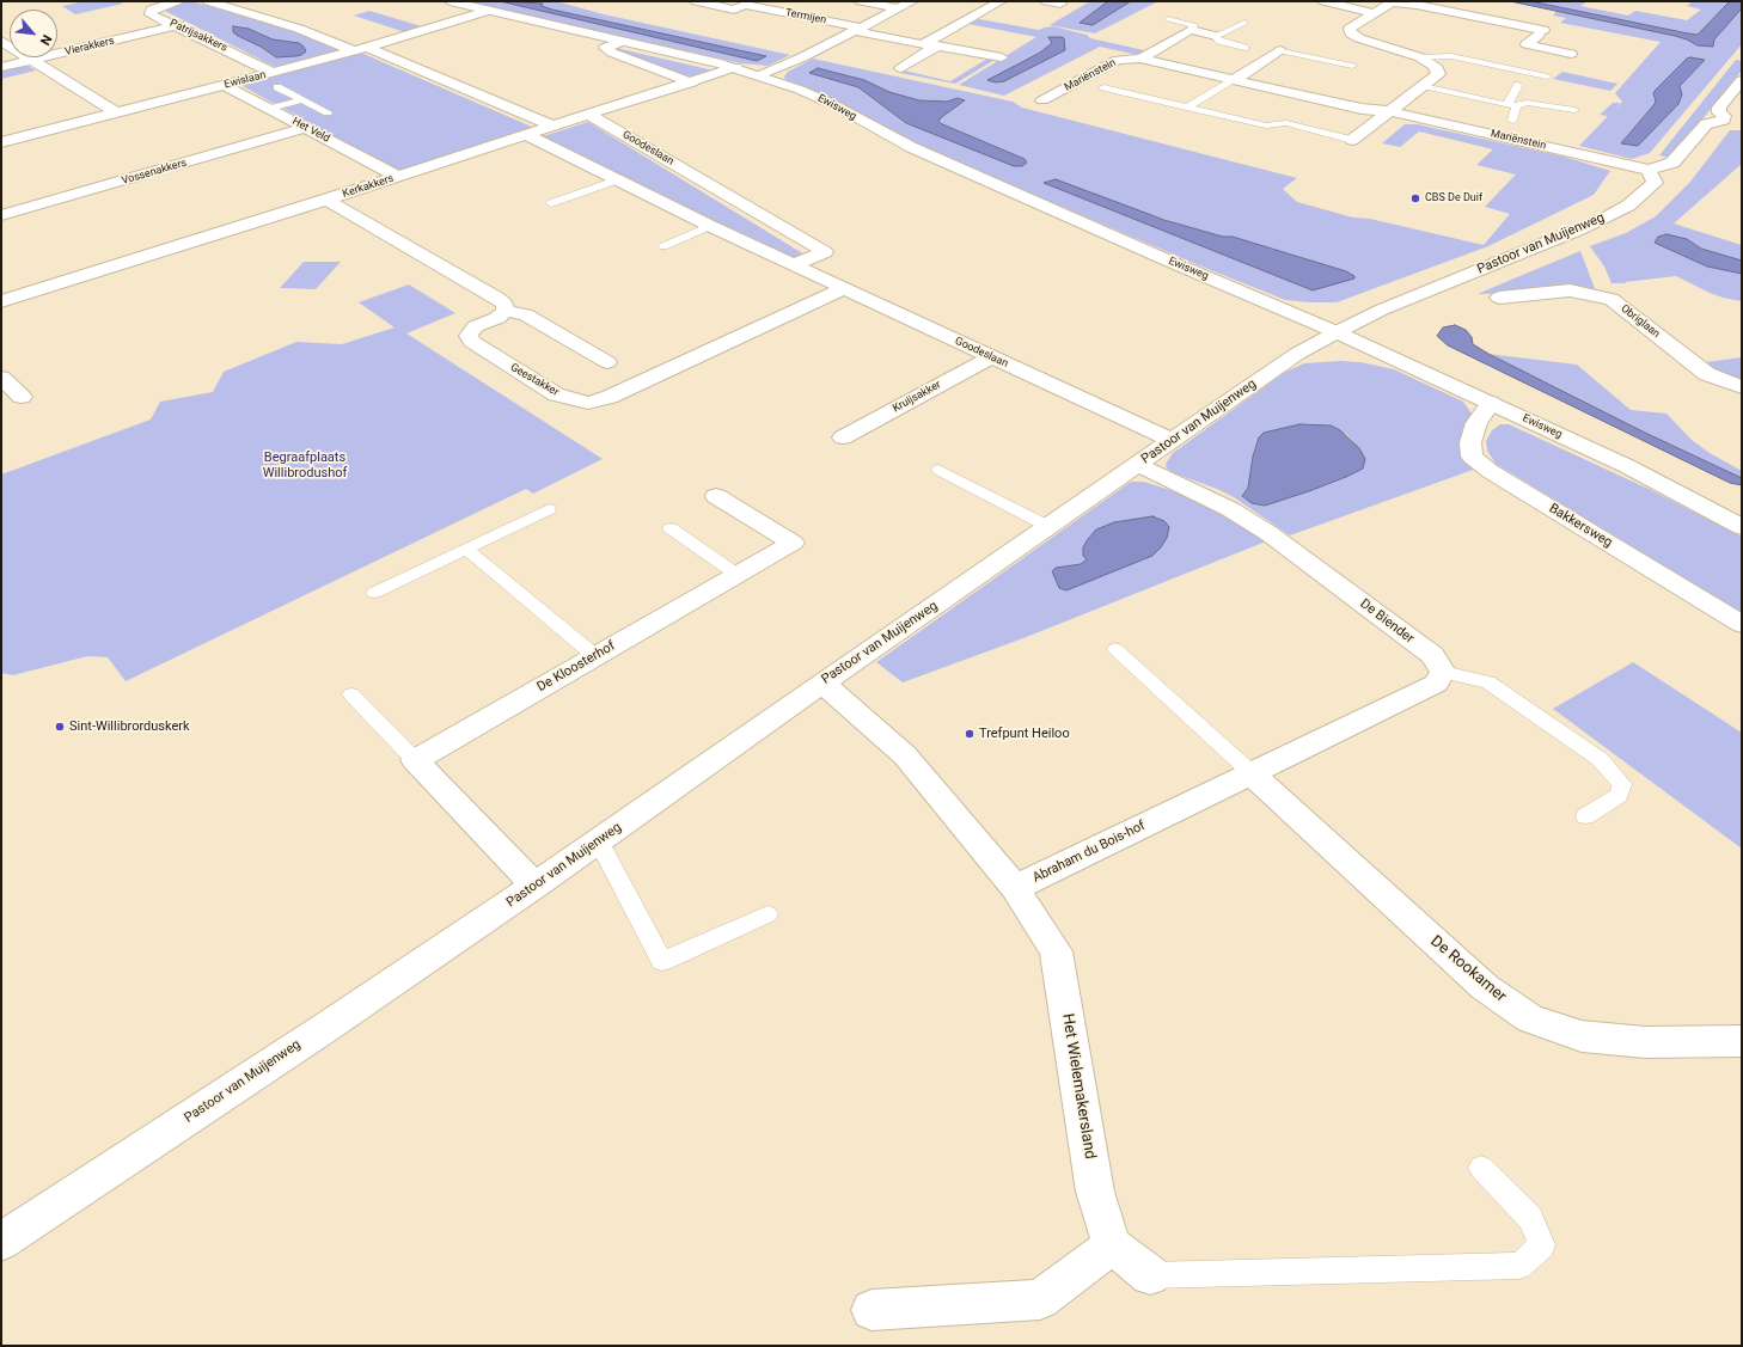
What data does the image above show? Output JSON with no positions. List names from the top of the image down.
{
  "streets": {
    "street": [
      "Termijen",
      "Patrijsakkers",
      "Vierakkers",
      "Mariënstein",
      "Ewislaan",
      "Ewisweg",
      "Het Veld",
      "Goodeslaan",
      "Vossenakkers",
      "Kerkakkers",
      "Pastoor van Muijenweg",
      "Obriglaan",
      "Geestakker",
      "Kruijsakker",
      "Bakkersweg",
      "De Biender",
      "De Kloosterhof",
      "Abraham du Bois-hof",
      "De Rookamer",
      "Het Wielemakersland"
    ]
  },
  "crossings": [
    ["Termijen", "Ewisweg"],
    ["Patrijsakkers", "Vierakkers"],
    ["Patrijsakkers", "Ewislaan"],
    ["Mariënstein", "Pastoor van Muijenweg"],
    ["Ewislaan", "Ewisweg"],
    ["Ewislaan", "Het Veld"],
    ["Ewisweg", "Kerkakkers"],
    ["Ewisweg", "Pastoor van Muijenweg"],
    ["Ewisweg", "Bakkersweg"],
    ["Het Veld", "Vossenakkers"],
    ["Het Veld", "Kerkakkers"],
    ["Goodeslaan", "Kerkakkers"],
    ["Goodeslaan", "Pastoor van Muijenweg"],
    ["Goodeslaan", "Geestakker"],
    ["Goodeslaan", "Kruijsakker"],
    ["Pastoor van Muijenweg", "De Biender"],
    ["Abraham du Bois-hof", "De Rookamer"],
    ["Abraham du Bois-hof", "Het Wielemakersland"]
  ],
  "parks": ["Begraafplaats Willibrodushof"],
  "places": ["CBS De Duif", "Sint-Willibrorduskerk", "Trefpunt Heiloo"],
  "north": "bottom right"
}
